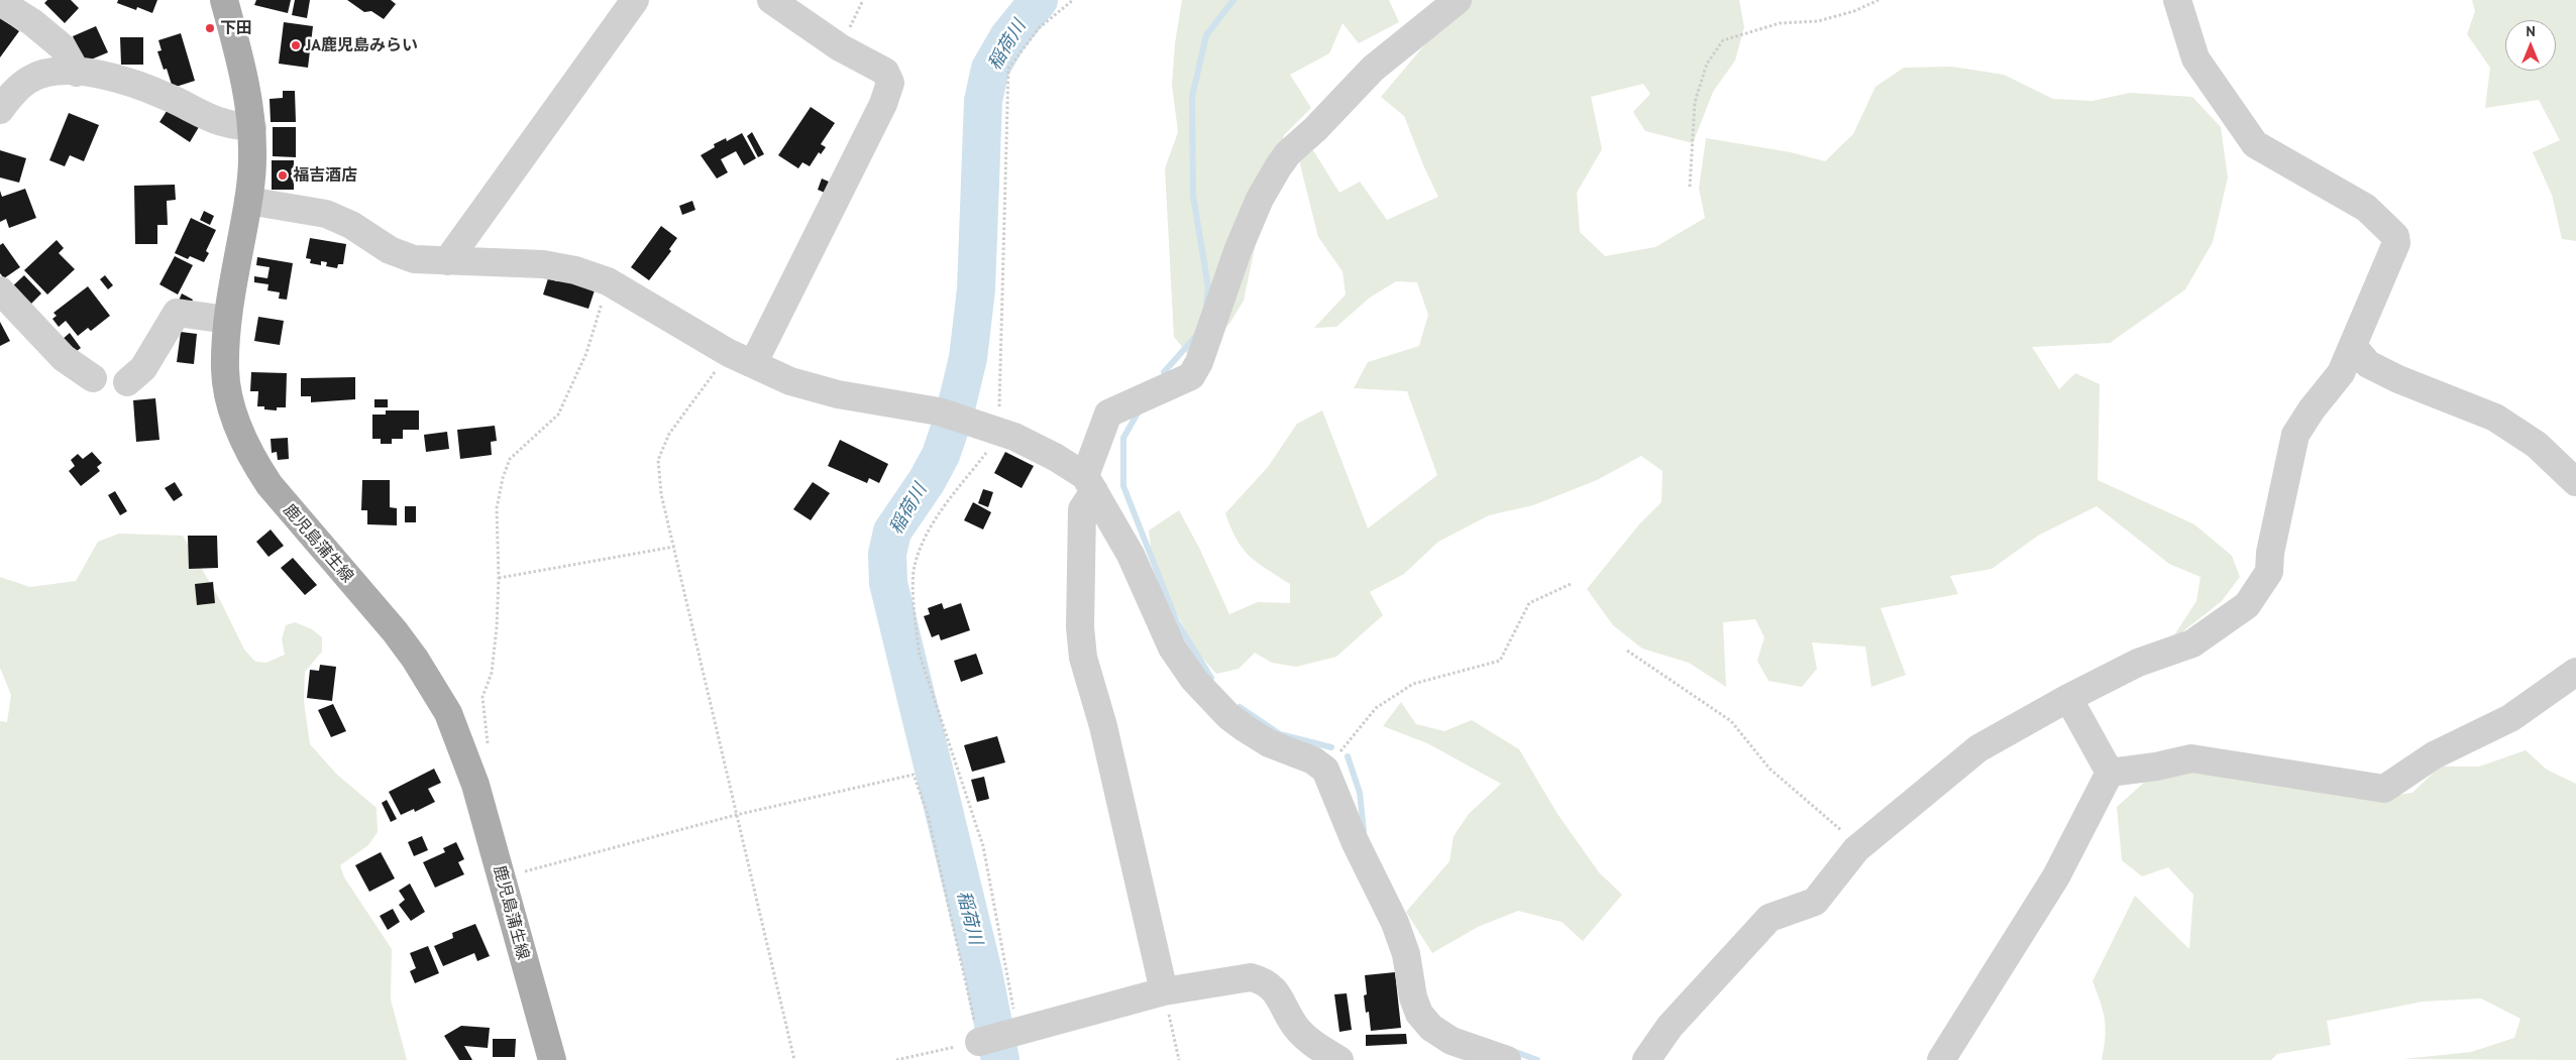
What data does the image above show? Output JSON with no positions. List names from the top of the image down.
{
  "streets": {
    "main road": ["鹿児島蒲生線"]
  },
  "water": ["稲荷川"],
  "places": ["下田", "JA鹿児島みらい", "福吉酒店"],
  "north": "top"
}
